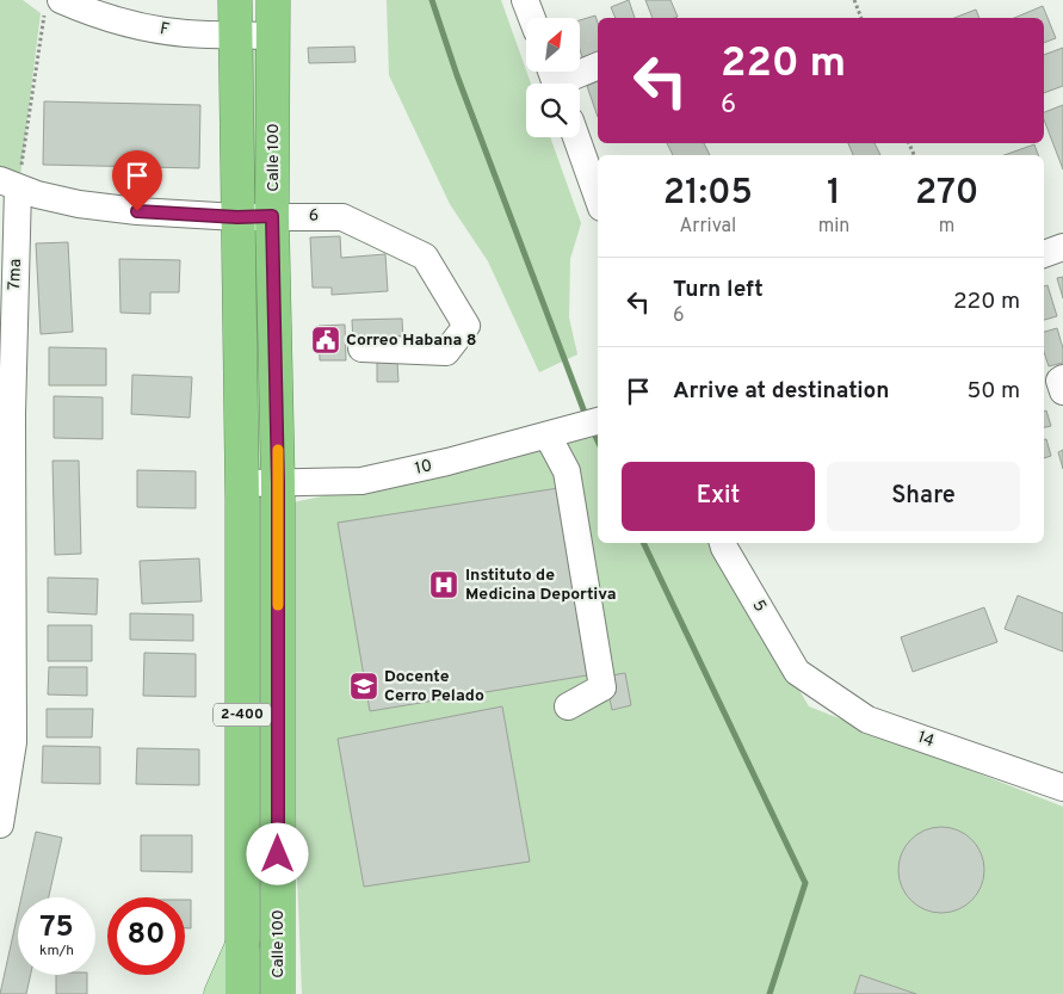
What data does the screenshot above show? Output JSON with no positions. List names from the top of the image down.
{
  "streets": {
    "highway": ["Calle 100", "2-400"],
    "street": [
      "F",
      "6",
      "7ma",
      "10",
      "5",
      "14"
    ]
  },
  "crossings": [
    ["F", "Calle 100"],
    ["F", "2-400"],
    ["Calle 100", "6"],
    ["Calle 100", "10"],
    ["6", "7ma"],
    ["6", "2-400"],
    ["10", "2-400"],
    ["5", "14"]
  ],
  "places": {
    "public building": ["Correo Habana 8"],
    "hospital": ["Instituto de Medicina Deportiva"],
    "school or university": ["Docente Cerro Pelado"]
  },
  "north": "top right",
  "page": {
    "turn": ["220 m", "6"],
    "eta": [
      "21:05",
      "Arrival",
      "1",
      "min",
      "270",
      "m"
    ],
    "list": [
      {
        "name": "Turn left",
        "note": "6",
        "value": "220 m"
      },
      {
        "name": "Arrive at destination",
        "value": "50 m"
      }
    ],
    "buttons": ["Exit", "Share"],
    "speed": "75 km/h",
    "limit": "80"
  }
}
